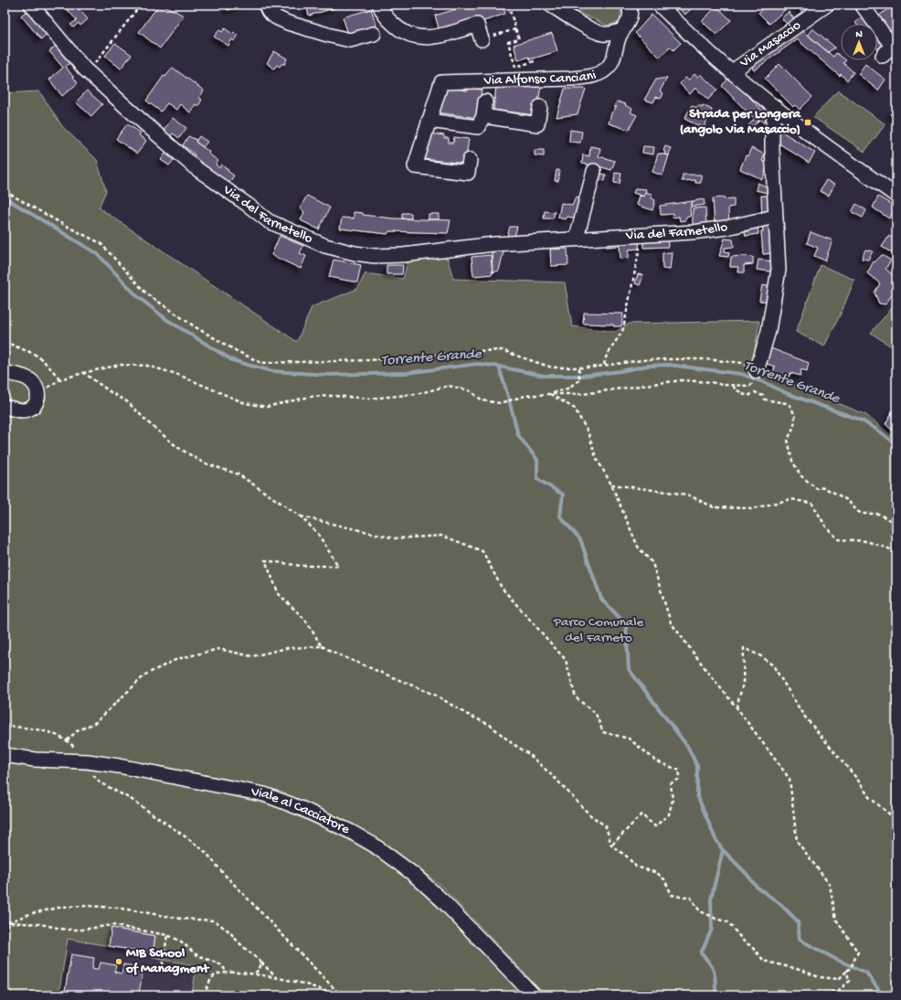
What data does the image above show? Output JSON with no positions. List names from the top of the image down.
{
  "streets": {
    "street": [
      "Via Masaccio",
      "Via Alfonso Canciani",
      "Via del Farnetello",
      "Viale al Cacciatore"
    ]
  },
  "water": ["Torrente Grande"],
  "parks": ["Parco Comunale del Farneto"],
  "places": {
    "transit": ["Strada per Longera (angolo Via Masaccio)"],
    "other": ["MIB School of Managment"]
  },
  "north": "top"
}
